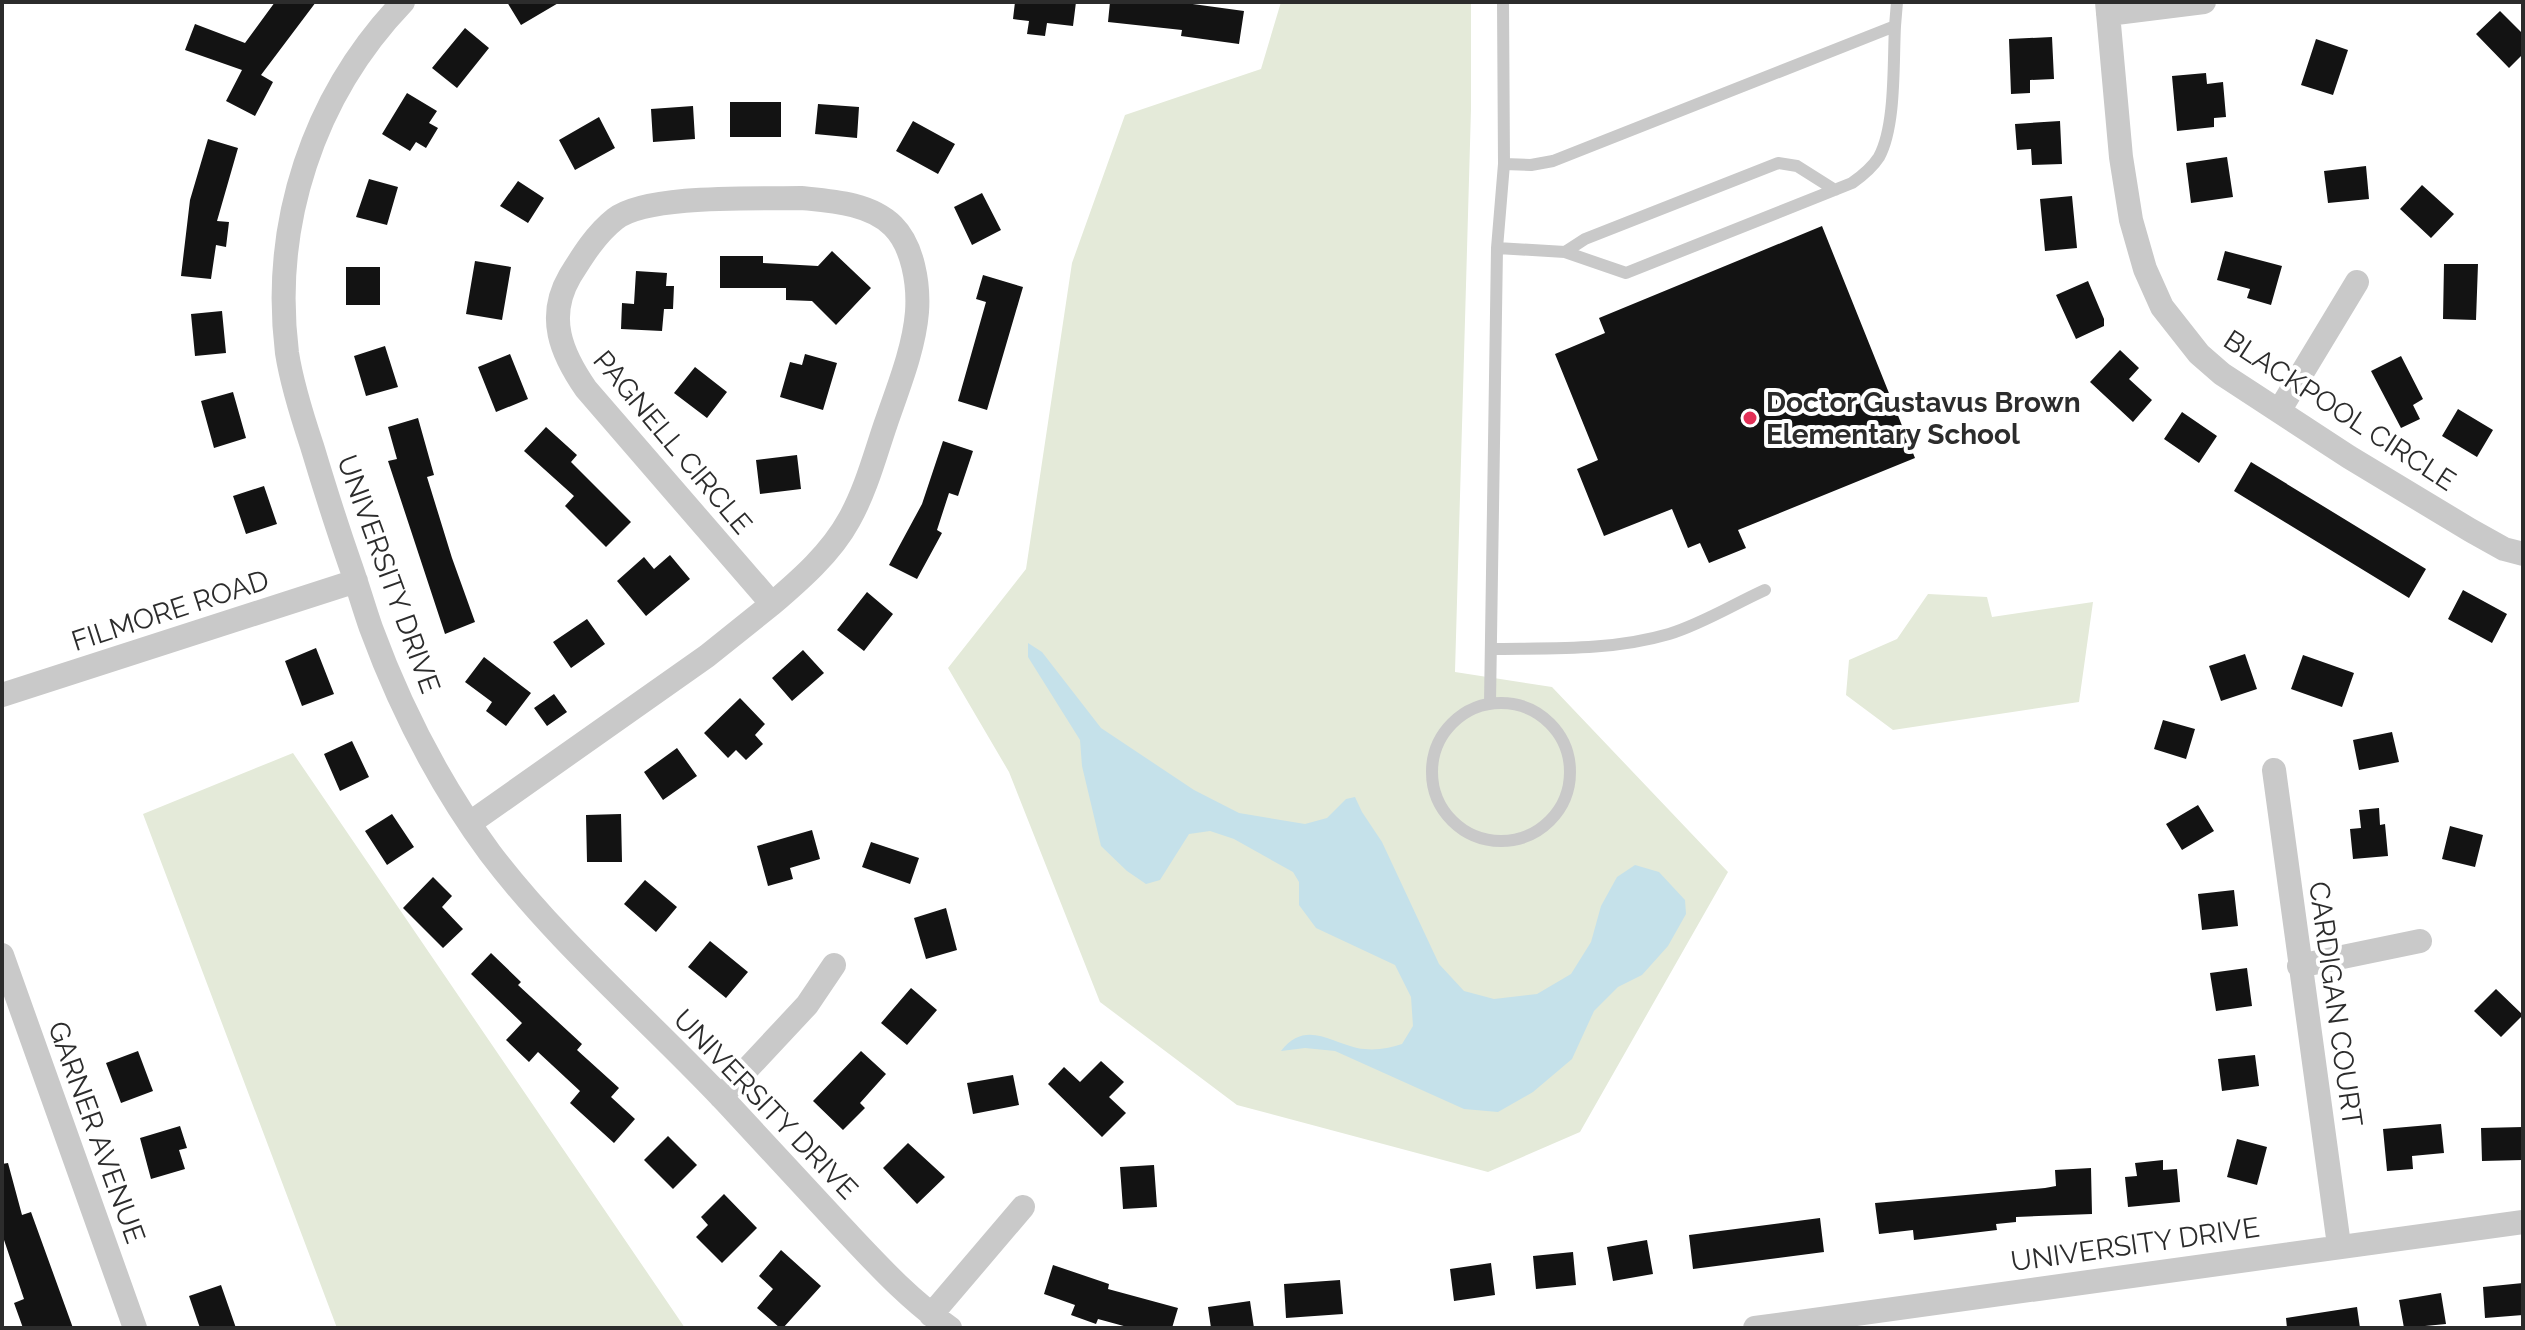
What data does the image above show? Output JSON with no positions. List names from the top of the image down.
{
  "streets": {
    "street": [
      "BLACKPOOL CIRCLE",
      "PAGNELL CIRCLE",
      "UNIVERSITY DRIVE",
      "FILMORE ROAD",
      "CARDIGAN COURT",
      "GARNER AVENUE"
    ]
  },
  "crossings": [
    ["PAGNELL CIRCLE", "UNIVERSITY DRIVE"],
    ["UNIVERSITY DRIVE", "FILMORE ROAD"],
    ["UNIVERSITY DRIVE", "CARDIGAN COURT"]
  ],
  "places": ["Doctor Gustavus Brown Elementary School"]
}
